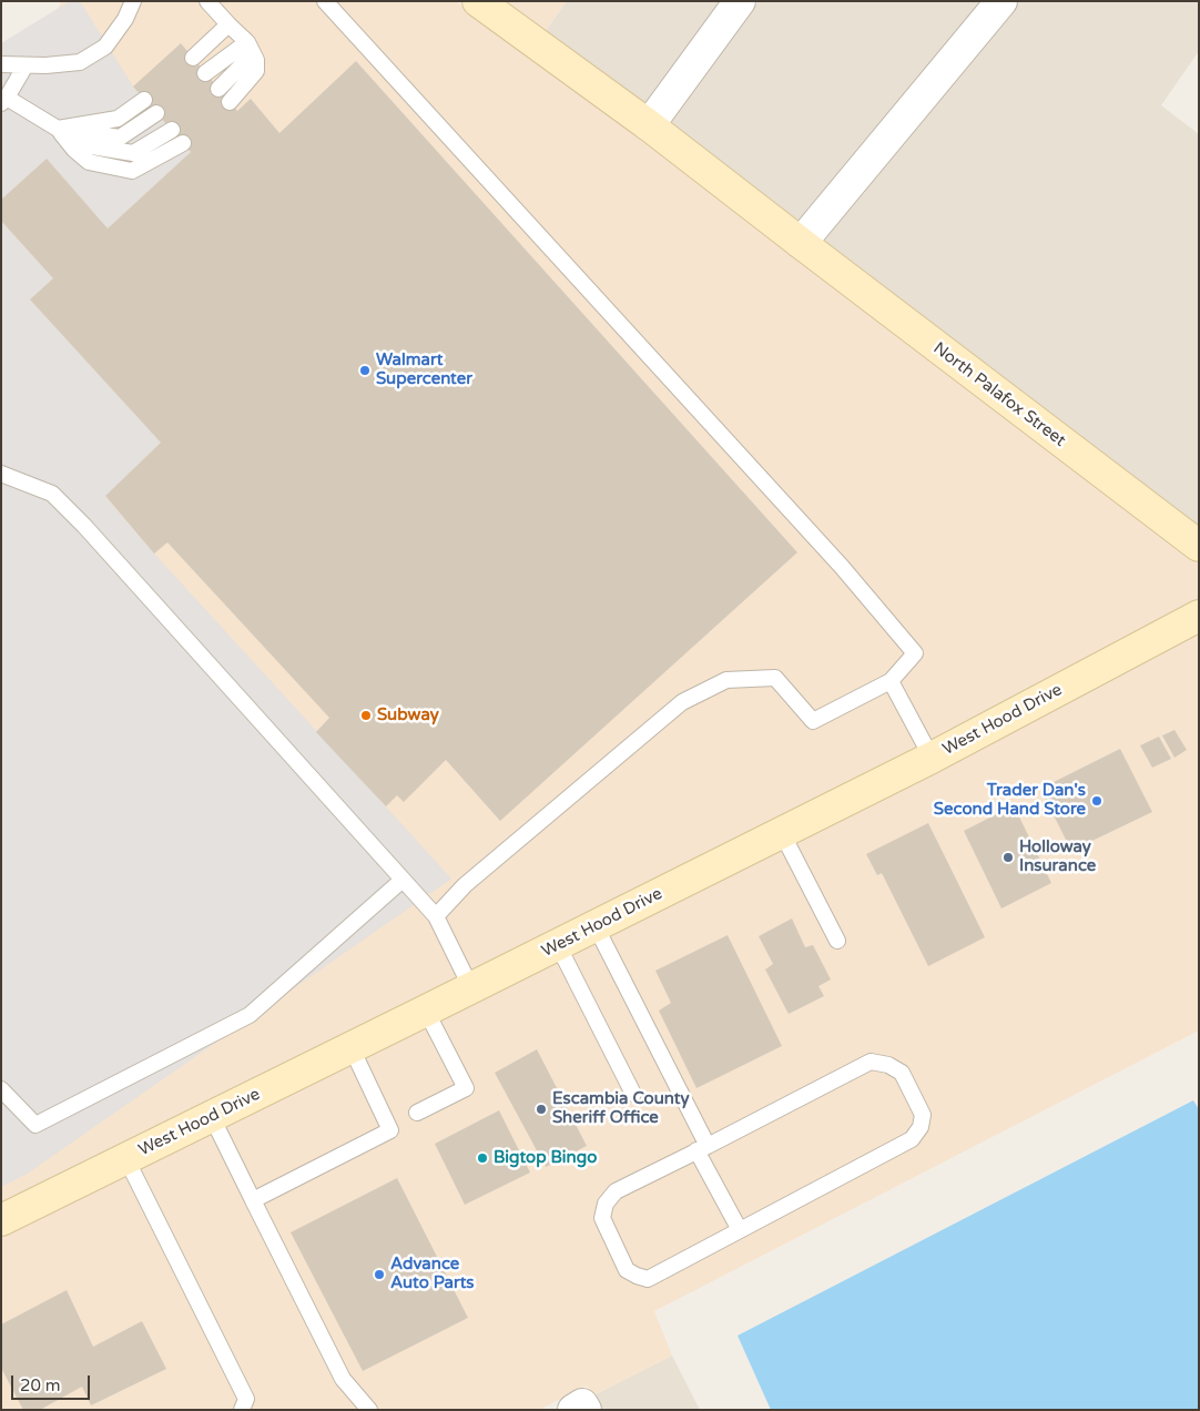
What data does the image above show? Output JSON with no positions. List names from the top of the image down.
{
  "streets": {
    "street": ["North Palafox Street", "West Hood Drive"]
  },
  "places": [
    "Walmart Supercenter",
    "Subway",
    "Trader Dan's Second Hand Store",
    "Holloway Insurance",
    "Escambia County Sheriff Office",
    "Bigtop Bingo",
    "Advance Auto Parts"
  ],
  "scale_bar": "20 m"
}
